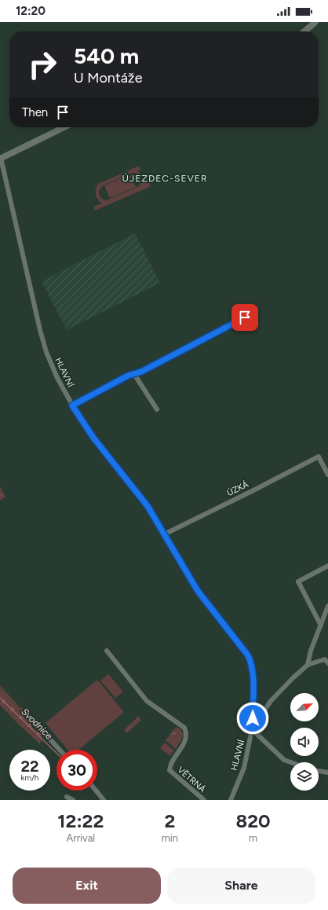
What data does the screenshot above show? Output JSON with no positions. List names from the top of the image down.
{
  "streets": {
    "street": ["HLAVNÍ", "ÚZKÁ", "VĚTRNÁ"]
  },
  "crossings": [
    ["HLAVNÍ", "ÚZKÁ"]
  ],
  "districts": ["ÚJEZDEC-SEVER"],
  "water": ["Svodnice"],
  "north": "top right",
  "page": {
    "status": "12:20",
    "turn": ["540 m", "U Montáže"],
    "then": "Then",
    "speed": "22 km/h",
    "limit": "30",
    "eta": [
      "12:22",
      "Arrival",
      "2",
      "min",
      "820",
      "m"
    ],
    "buttons": ["Exit", "Share"]
  }
}
